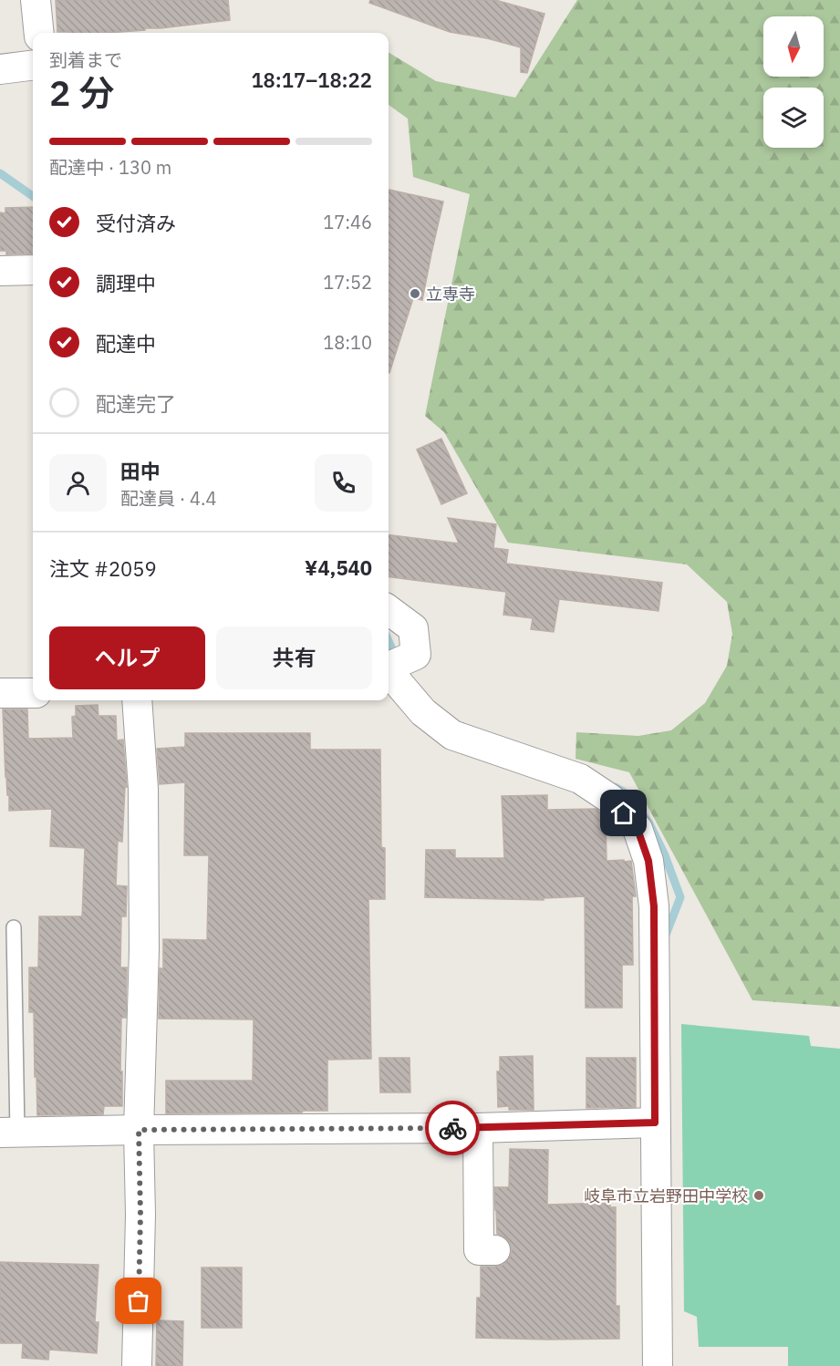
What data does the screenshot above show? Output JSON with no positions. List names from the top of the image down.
{
  "places": ["立専寺", "岐阜市立岩野田中学校"],
  "north": "bottom",
  "page": {
    "heading": ["2 分", "到着まで", "18:17–18:22"],
    "panel": [
      "田中",
      "配達員 · 4.4",
      "注文 #2059",
      "¥4,540"
    ],
    "bar": "配達中 · 130 m",
    "list": [
      ["受付済み", "17:46"],
      ["調理中", "17:52"],
      ["配達中", "18:10"],
      "配達完了"
    ],
    "buttons": ["ヘルプ", "共有"]
  }
}
